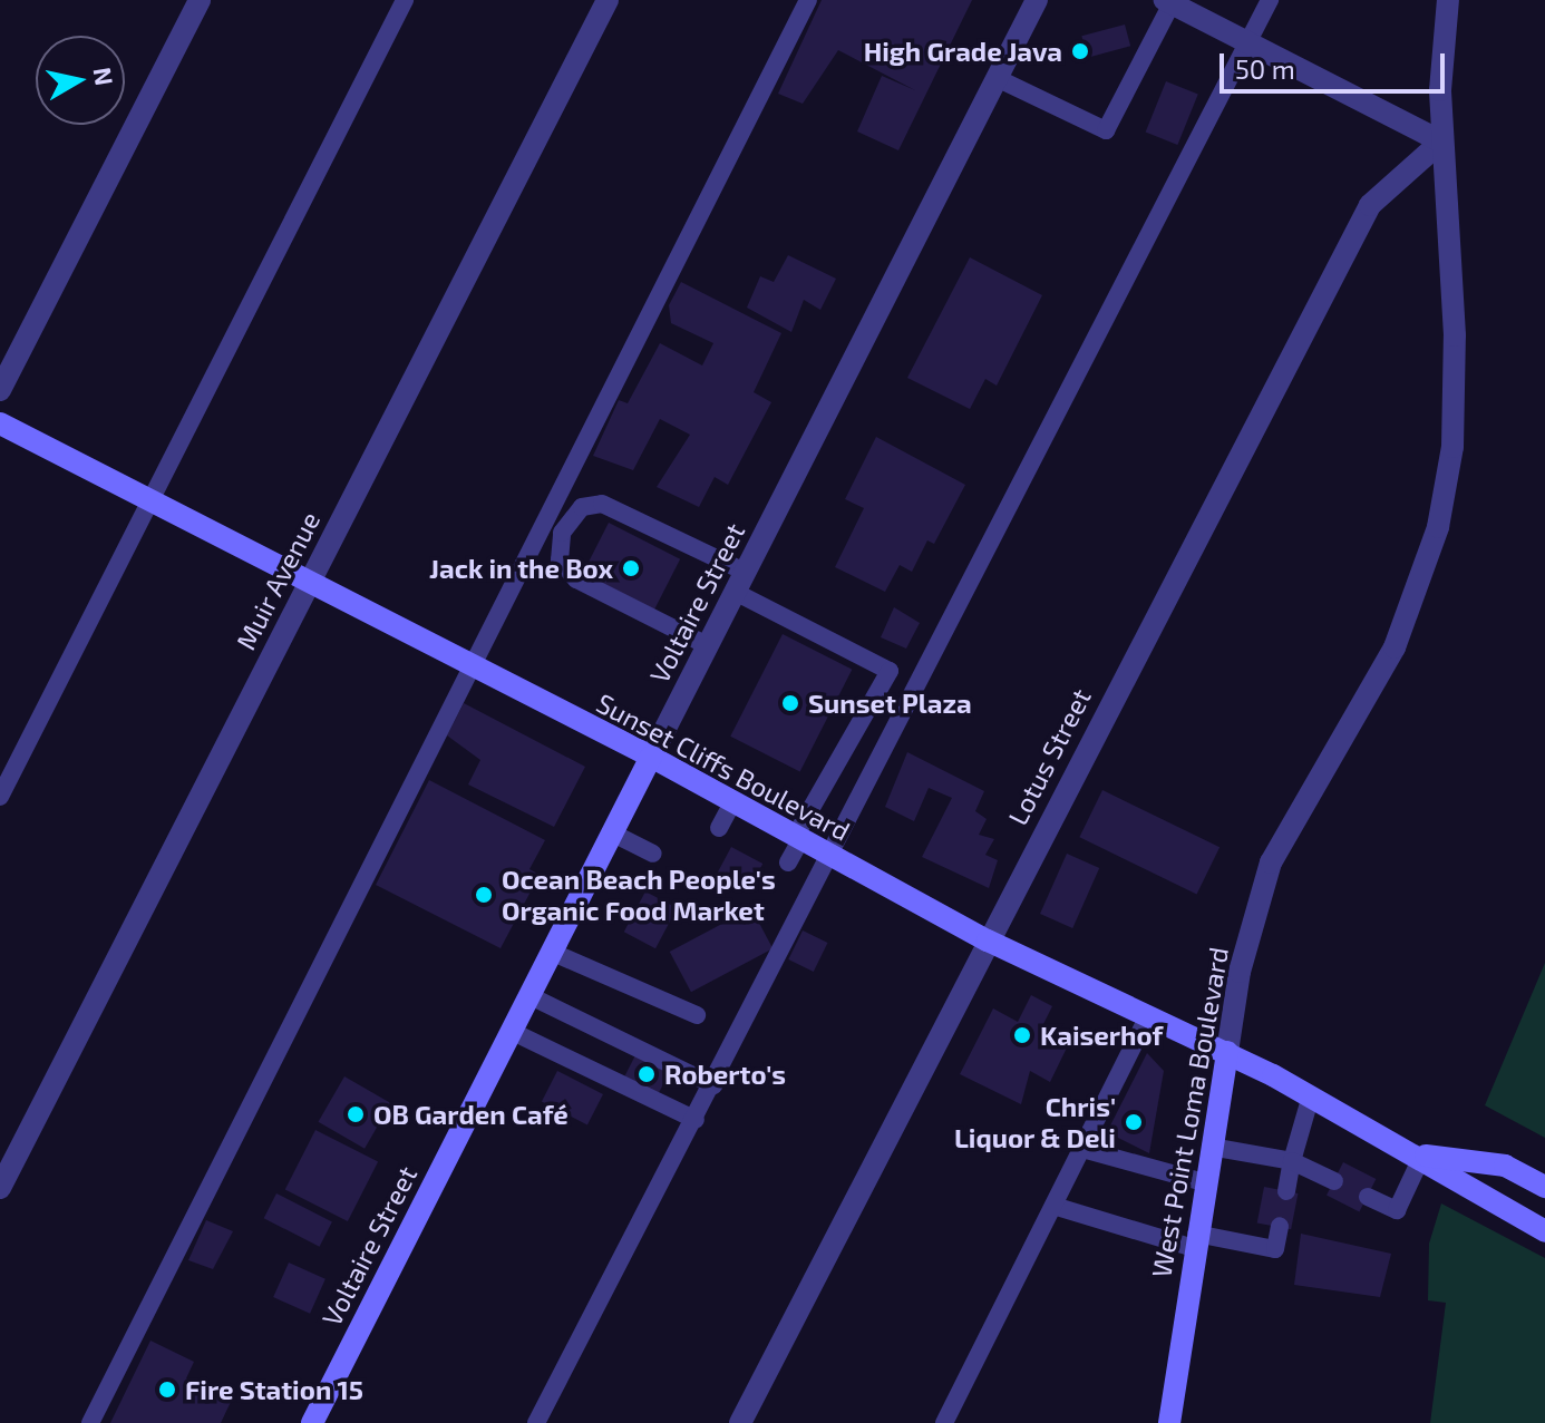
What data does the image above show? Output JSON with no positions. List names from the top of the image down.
{
  "streets": {
    "main road": ["Voltaire Street", "Sunset Cliffs Boulevard", "West Point Loma Boulevard"],
    "street": ["Muir Avenue", "Lotus Street"]
  },
  "crossings": [
    ["Muir Avenue", "Sunset Cliffs Boulevard"],
    ["Voltaire Street", "Sunset Cliffs Boulevard"],
    ["Lotus Street", "Sunset Cliffs Boulevard"],
    ["Lotus Street", "West Point Loma Boulevard"],
    ["Sunset Cliffs Boulevard", "West Point Loma Boulevard"]
  ],
  "places": [
    "High Grade Java",
    "Jack in the Box",
    "Sunset Plaza",
    "Ocean Beach People's Organic Food Market",
    "Kaiserhof",
    "Roberto's",
    "OB Garden Café",
    "Chris' Liquor & Deli",
    "Fire Station 15"
  ],
  "scale_bar": "50 m",
  "north": "right"
}
